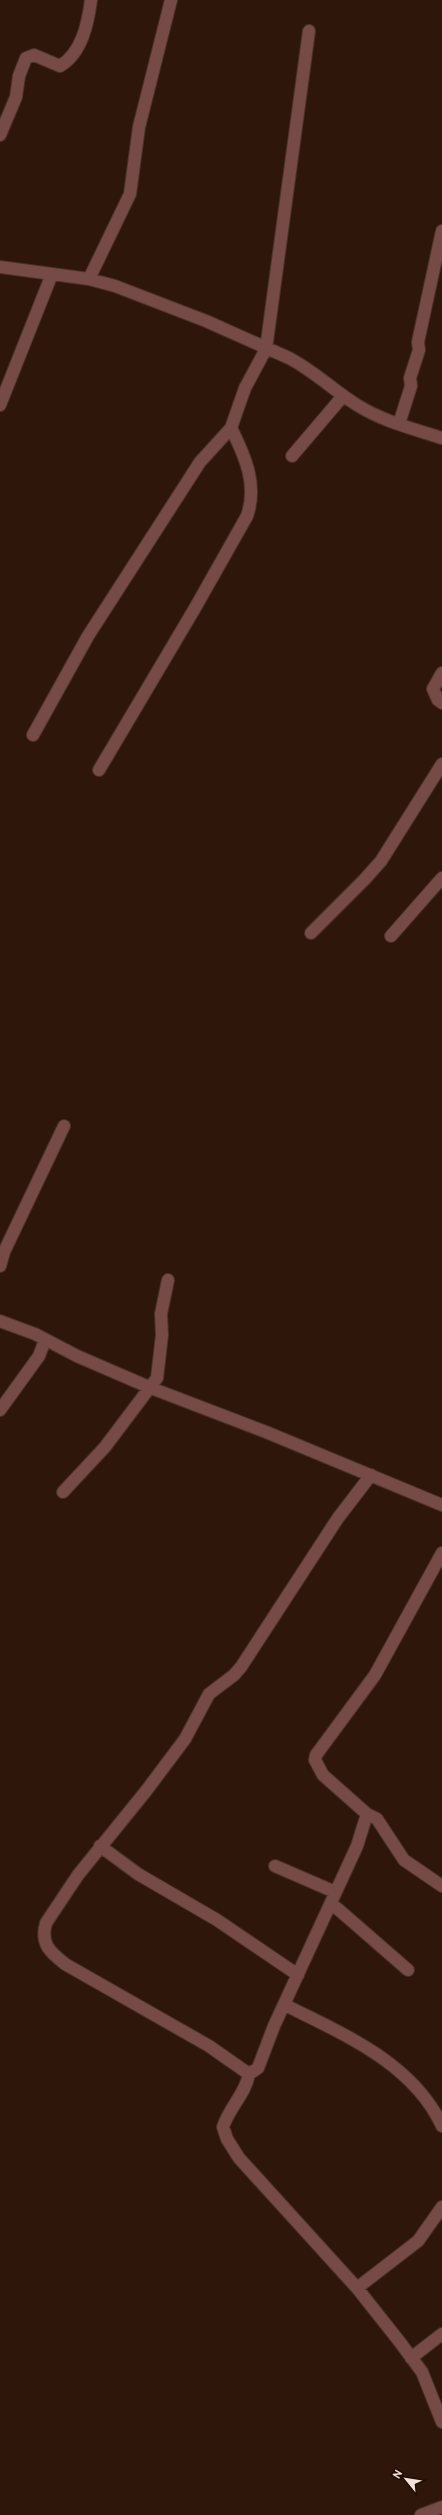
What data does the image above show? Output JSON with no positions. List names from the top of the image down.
{
  "north": "top left"
}
